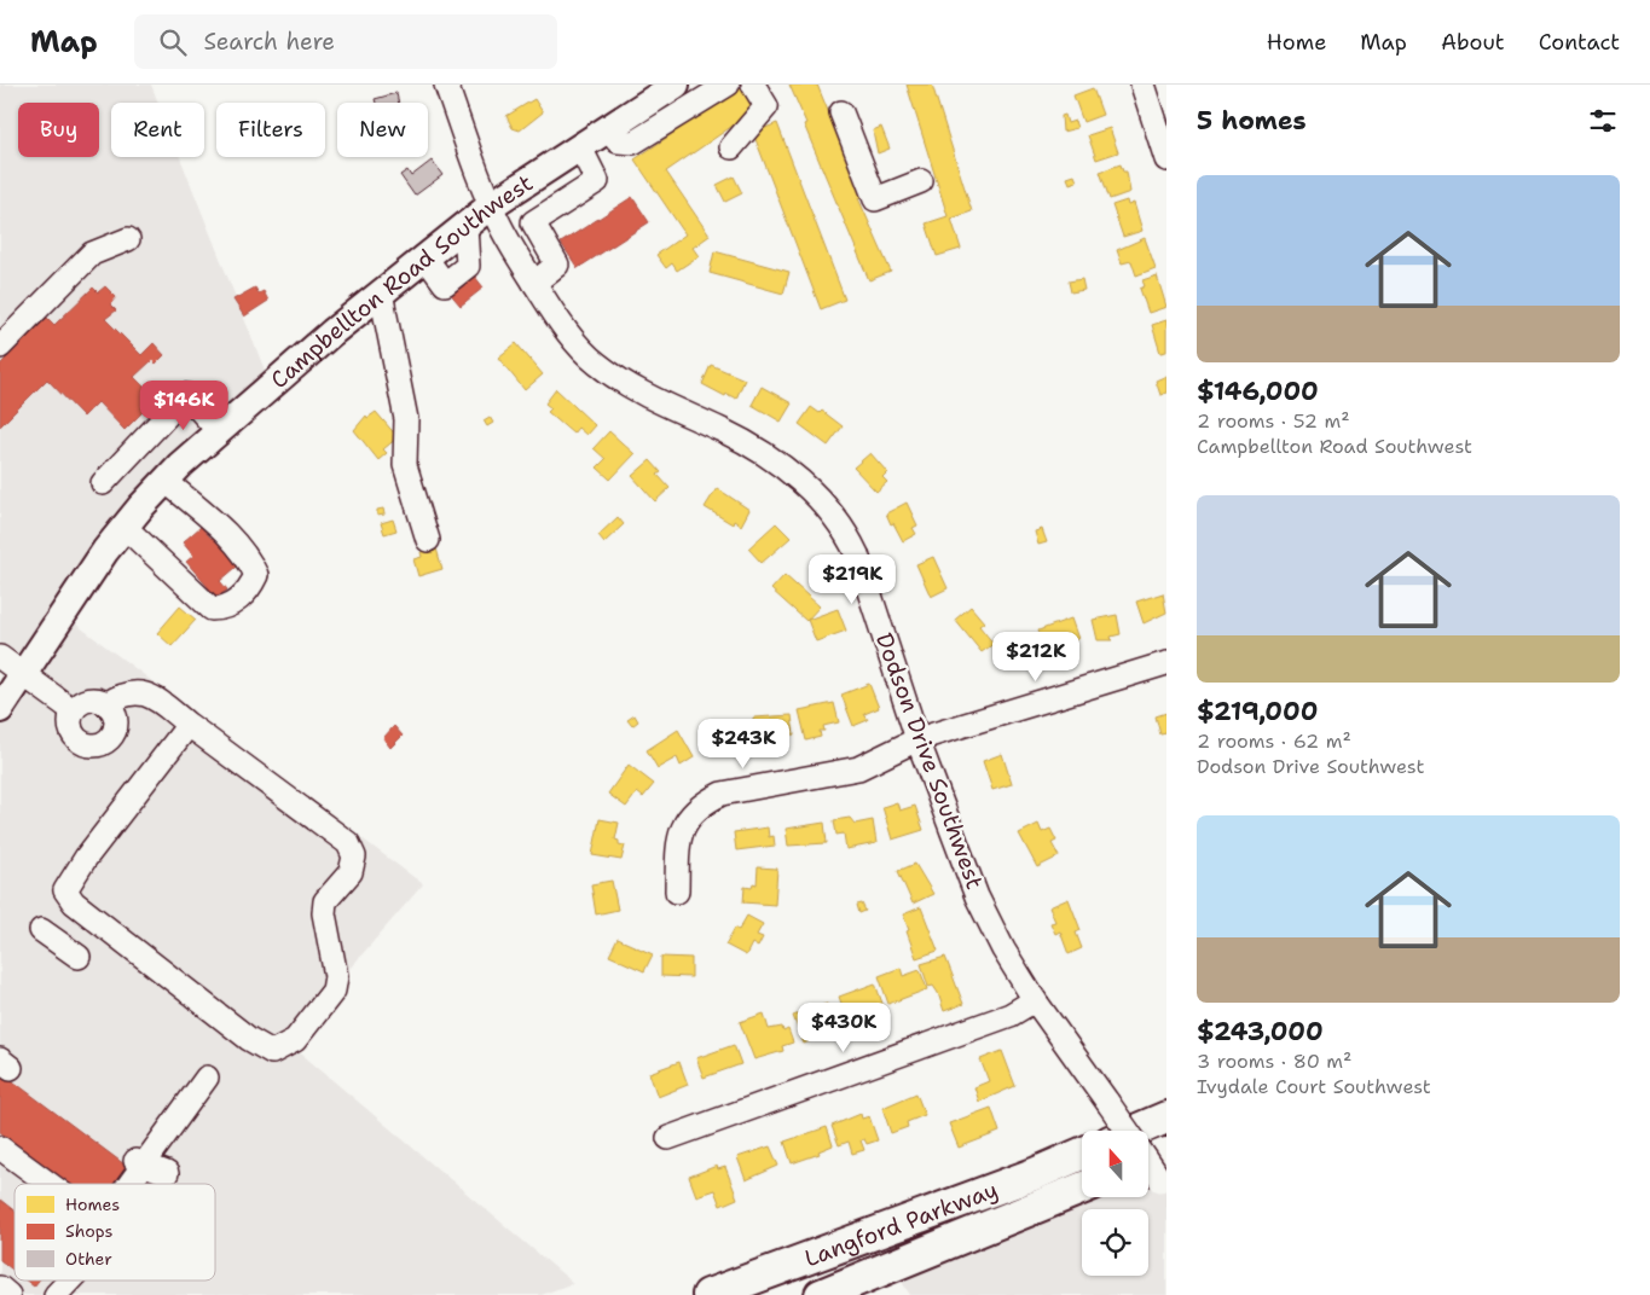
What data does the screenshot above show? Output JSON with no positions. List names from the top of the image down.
{
  "streets": {
    "highway": ["Langford Parkway"],
    "main road": ["Campbellton Road Southwest"],
    "street": ["Dodson Drive Southwest"]
  },
  "crossings": [
    ["Campbellton Road Southwest", "Dodson Drive Southwest"]
  ],
  "legend": ["Homes", "Shops", "Other"],
  "north": "top",
  "page": {
    "header": "Map",
    "search": "Search here",
    "nav": [
      "Home",
      "Map",
      "About",
      "Contact"
    ],
    "heading": "5 homes",
    "chip": [
      "Buy",
      "Rent",
      "Filters",
      "New"
    ],
    "list": [
      {
        "name": "$146,000",
        "note": "2 rooms · 52 m² · Campbellton Road Southwest"
      },
      {
        "name": "$219,000",
        "note": "2 rooms · 62 m² · Dodson Drive Southwest"
      },
      {
        "name": "$243,000",
        "note": "3 rooms · 80 m² · Ivydale Court Southwest"
      }
    ],
    "price": [
      "$146K",
      "$219K",
      "$212K",
      "$243K",
      "$430K"
    ]
  }
}
